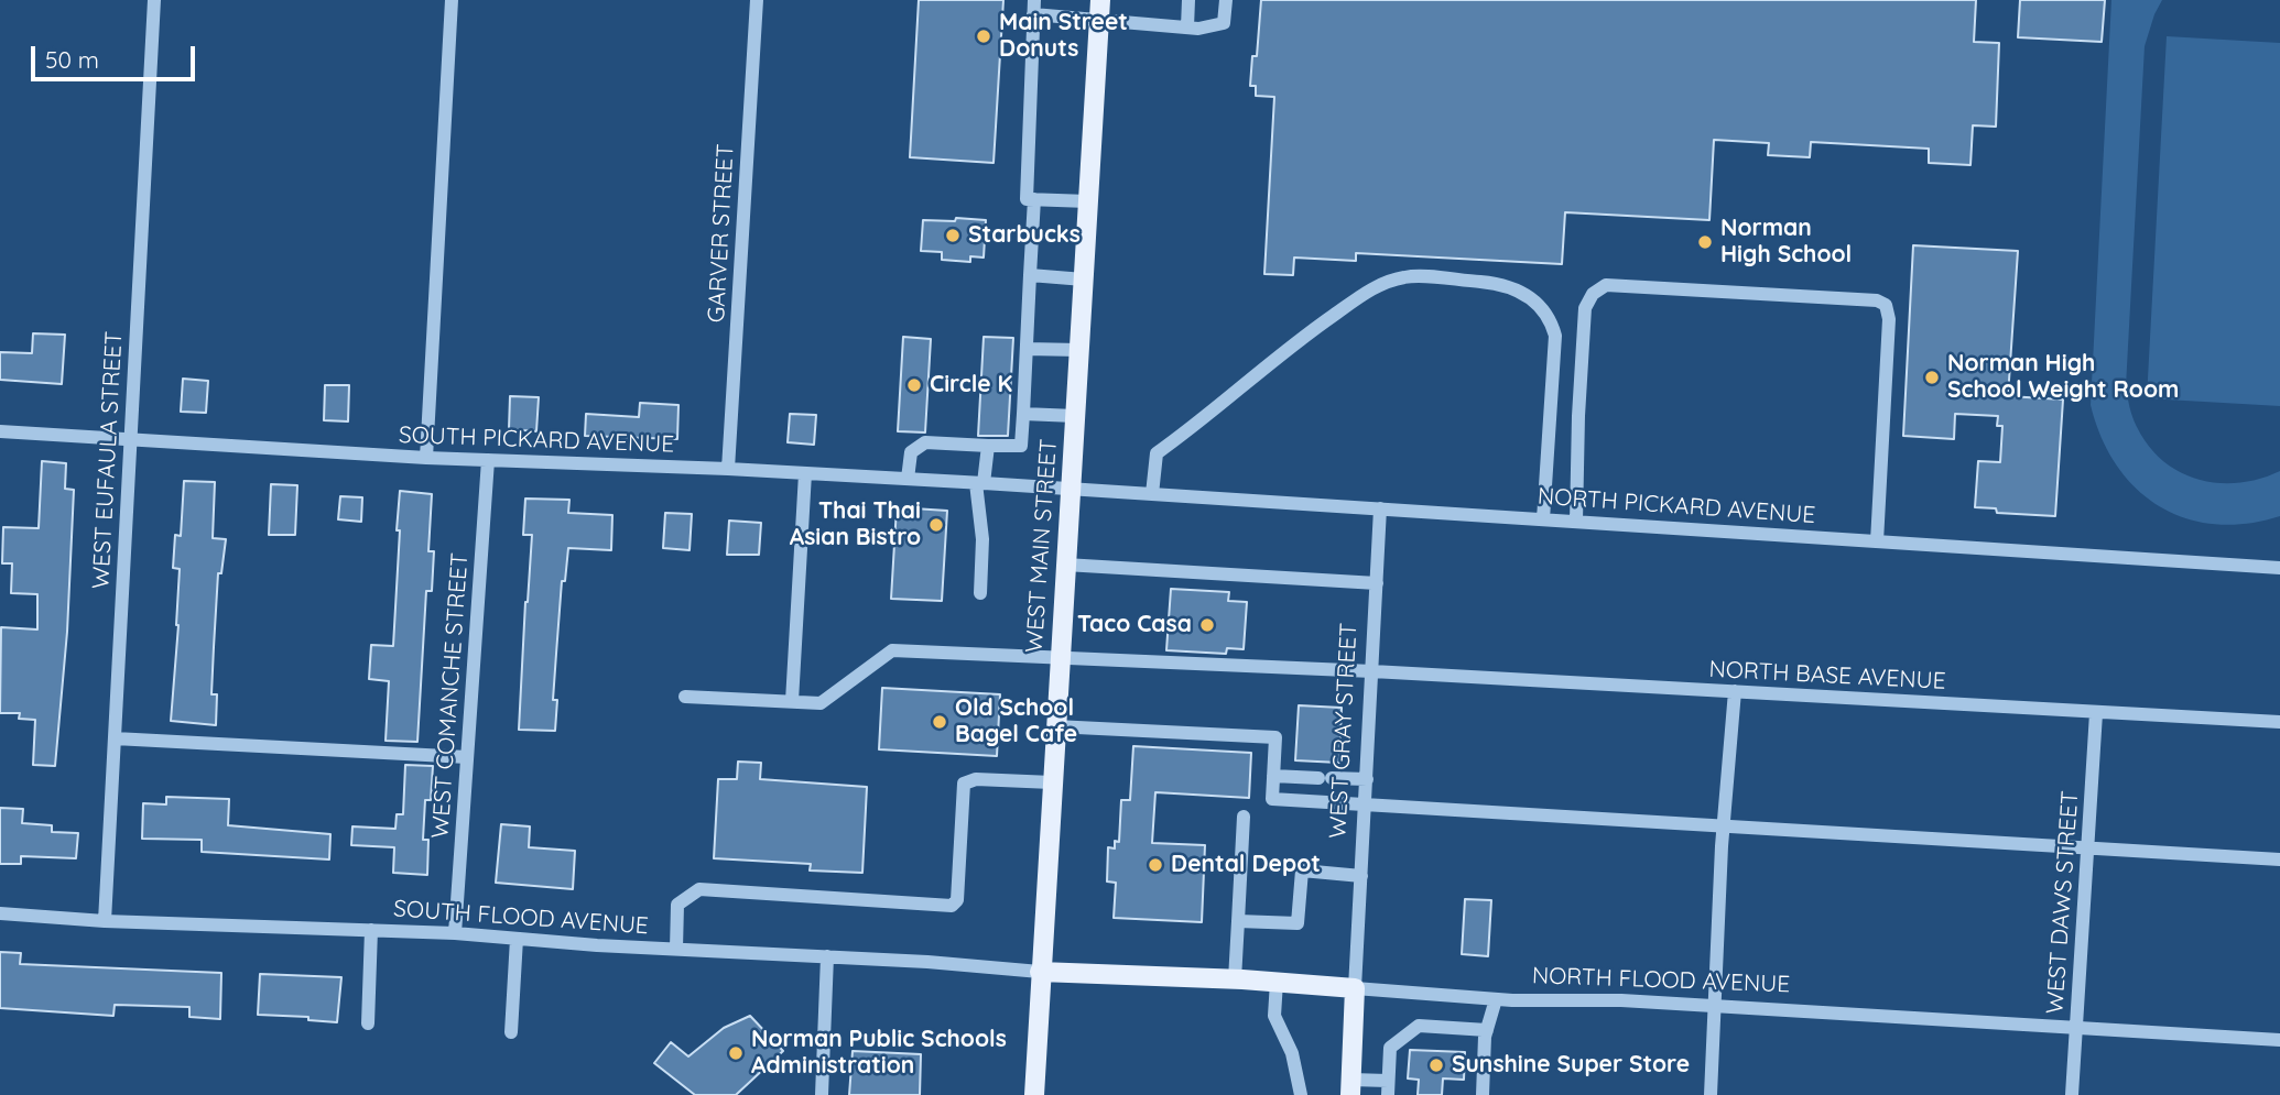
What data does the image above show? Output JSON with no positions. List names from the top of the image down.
{
  "streets": {
    "main road": ["WEST MAIN STREET", "WEST GRAY STREET", "NORTH FLOOD AVENUE"],
    "street": [
      "GARVER STREET",
      "SOUTH PICKARD AVENUE",
      "WEST EUFAULA STREET",
      "NORTH PICKARD AVENUE",
      "NORTH BASE AVENUE",
      "WEST COMANCHE STREET",
      "WEST DAWS STREET",
      "SOUTH FLOOD AVENUE"
    ]
  },
  "crossings": [
    ["GARVER STREET", "SOUTH PICKARD AVENUE"],
    ["SOUTH PICKARD AVENUE", "WEST EUFAULA STREET"],
    ["SOUTH PICKARD AVENUE", "NORTH PICKARD AVENUE"],
    ["SOUTH PICKARD AVENUE", "WEST MAIN STREET"],
    ["SOUTH PICKARD AVENUE", "WEST COMANCHE STREET"],
    ["WEST EUFAULA STREET", "SOUTH FLOOD AVENUE"],
    ["NORTH PICKARD AVENUE", "WEST MAIN STREET"],
    ["NORTH PICKARD AVENUE", "WEST GRAY STREET"],
    ["WEST MAIN STREET", "NORTH BASE AVENUE"],
    ["WEST MAIN STREET", "SOUTH FLOOD AVENUE"],
    ["WEST MAIN STREET", "NORTH FLOOD AVENUE"],
    ["NORTH BASE AVENUE", "WEST GRAY STREET"],
    ["NORTH BASE AVENUE", "WEST DAWS STREET"],
    ["WEST COMANCHE STREET", "SOUTH FLOOD AVENUE"],
    ["WEST GRAY STREET", "NORTH FLOOD AVENUE"],
    ["WEST DAWS STREET", "NORTH FLOOD AVENUE"],
    ["SOUTH FLOOD AVENUE", "NORTH FLOOD AVENUE"]
  ],
  "places": [
    "Main Street Donuts",
    "Starbucks",
    "Norman High School",
    "Norman High School Weight Room",
    "Circle K",
    "Thai Thai Asian Bistro",
    "Taco Casa",
    "Old School Bagel Cafe",
    "Dental Depot",
    "Norman Public Schools Administration",
    "Sunshine Super Store"
  ],
  "scale_bar": "50 m"
}
